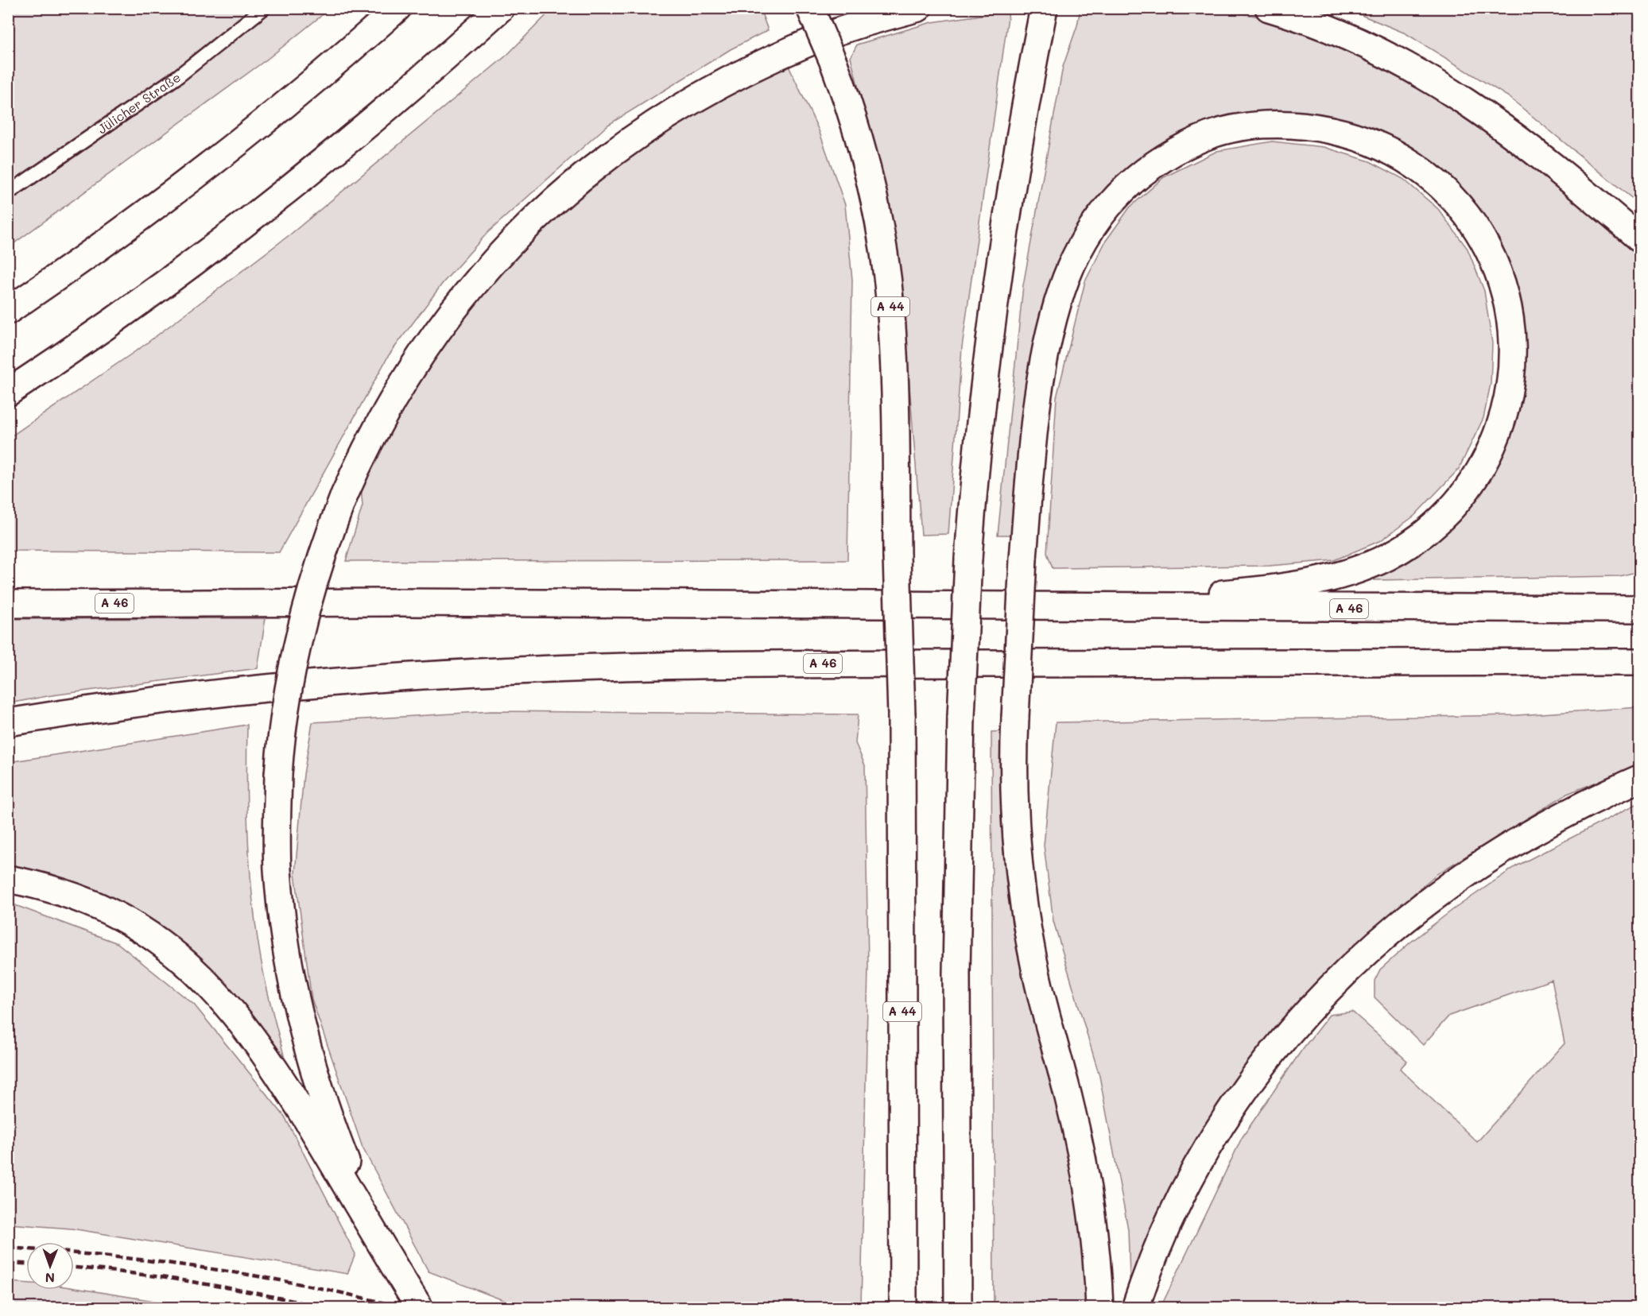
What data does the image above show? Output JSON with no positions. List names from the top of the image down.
{
  "streets": {
    "highway": ["A 44", "A 46"],
    "lane": ["Jülicher Straße"]
  },
  "north": "bottom"
}
